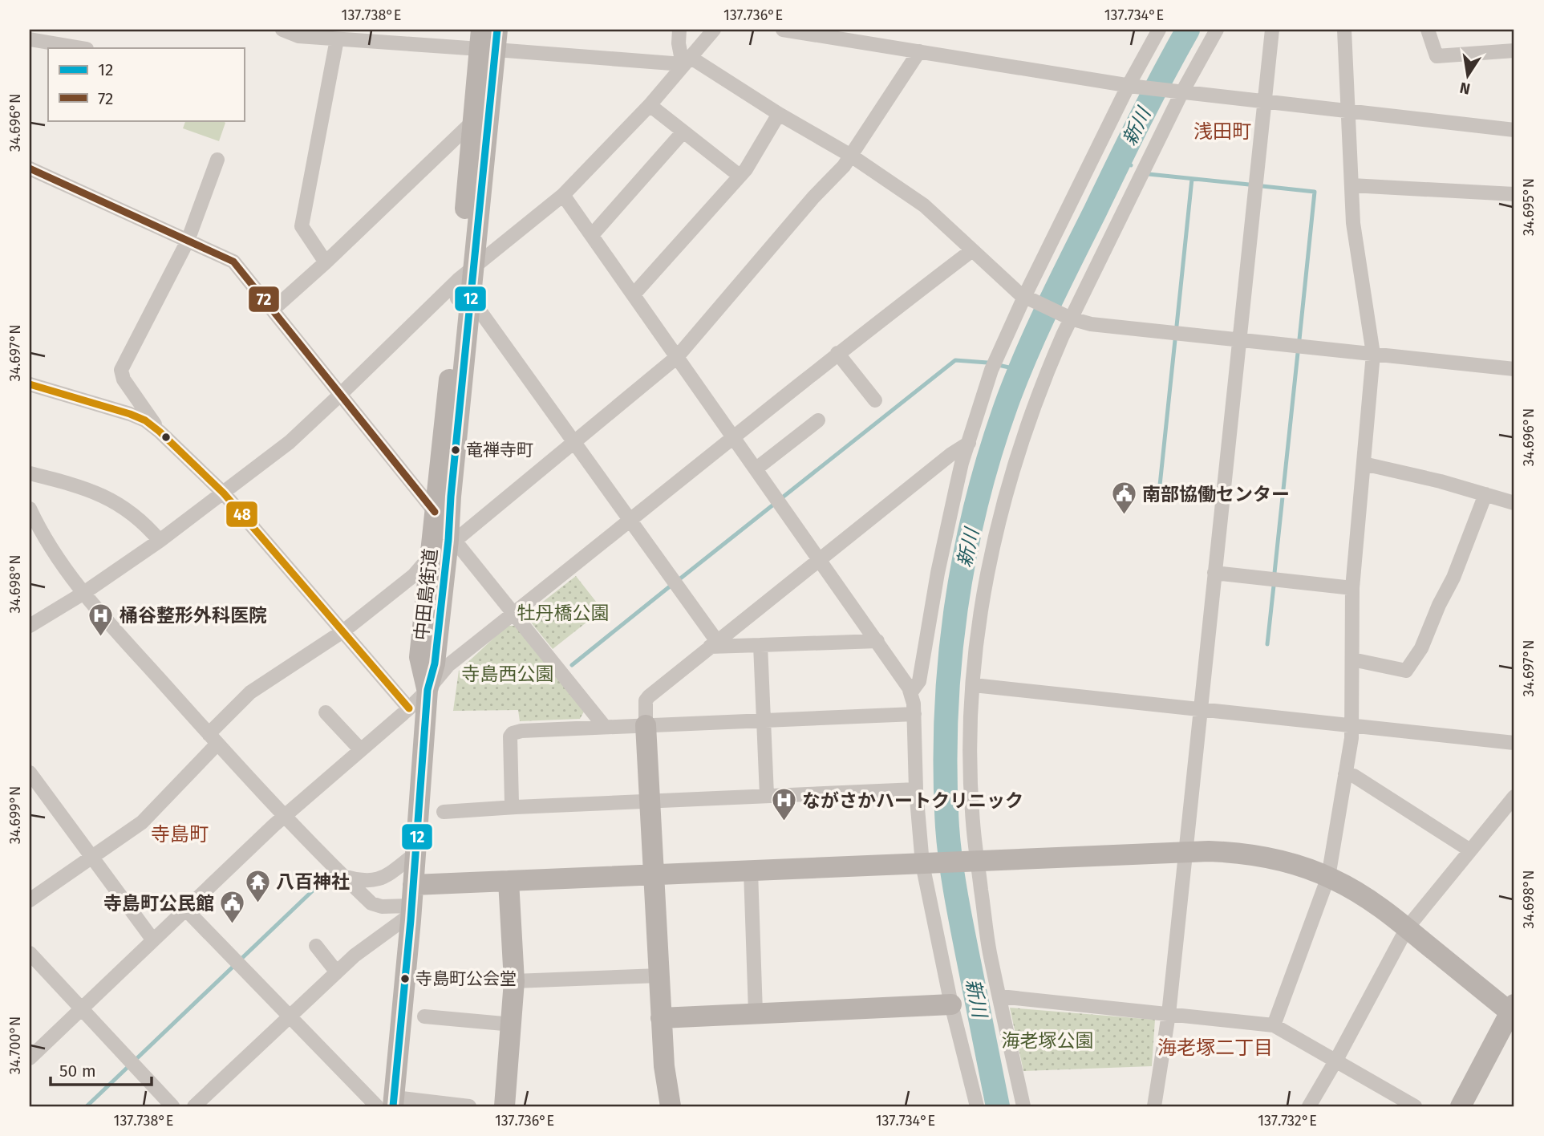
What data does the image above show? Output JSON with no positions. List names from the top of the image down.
{
  "streets": {
    "street": ["中田島街道"]
  },
  "districts": ["浅田町", "寺島町", "海老塚二丁目"],
  "water": ["新川"],
  "parks": ["牡丹橋公園", "寺島西公園", "海老塚公園"],
  "places": {
    "other": ["竜禅寺町", "寺島町公会堂"],
    "public building": ["南部協働センター", "寺島町公民館"],
    "hospital": ["桶谷整形外科医院", "ながさかハートクリニック"],
    "temple": ["八百神社"]
  },
  "lines": ["transit line 12", "transit line 72", "transit line 48"],
  "legend": ["12", "72"],
  "scale_bar": "50 m",
  "north": "bottom",
  "coordinates": [
    "137.738°E",
    "137.736°E",
    "137.734°E",
    "34.696°N",
    "34.695°N",
    "34.697°N",
    "34.698°N",
    "34.699°N",
    "34.700°N",
    "137.732°E"
  ]
}
